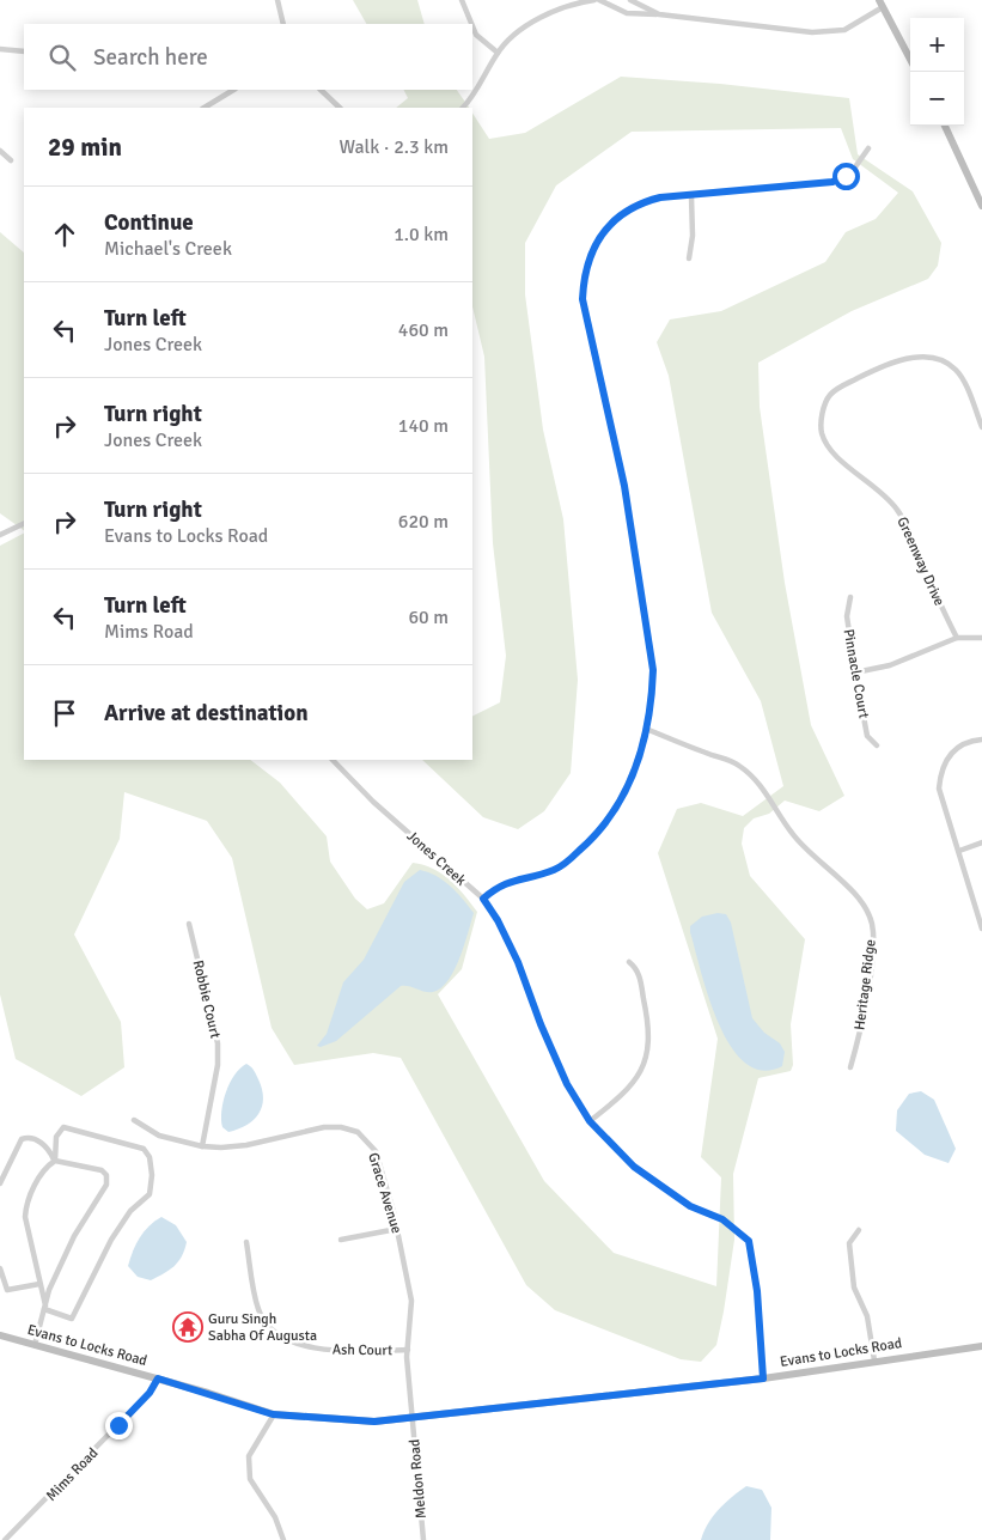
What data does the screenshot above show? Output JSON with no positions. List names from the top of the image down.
{
  "streets": {
    "street": [
      "Greenway Drive",
      "Pinnacle Court",
      "Jones Creek",
      "Heritage Ridge",
      "Robbie Court",
      "Grace Avenue",
      "Evans to Locks Road",
      "Ash Court",
      "Mims Road",
      "Meldon Road"
    ]
  },
  "crossings": [
    ["Jones Creek", "Evans to Locks Road"],
    ["Robbie Court", "Grace Avenue"],
    ["Grace Avenue", "Evans to Locks Road"],
    ["Grace Avenue", "Ash Court"],
    ["Grace Avenue", "Meldon Road"],
    ["Evans to Locks Road", "Mims Road"],
    ["Evans to Locks Road", "Meldon Road"]
  ],
  "places": {
    "temple": ["Guru Singh Sabha Of Augusta"]
  },
  "page": {
    "map_buttons": ["+", "−"],
    "search": "Search here",
    "heading": ["29 min", "Walk · 2.3 km"],
    "list": [
      ["Continue", "Michael's Creek", "1.0 km"],
      ["Turn left", "Jones Creek", "460 m"],
      ["Turn right", "Jones Creek", "140 m"],
      ["Turn right", "Evans to Locks Road", "620 m"],
      ["Turn left", "Mims Road", "60 m"],
      "Arrive at destination"
    ]
  }
}
